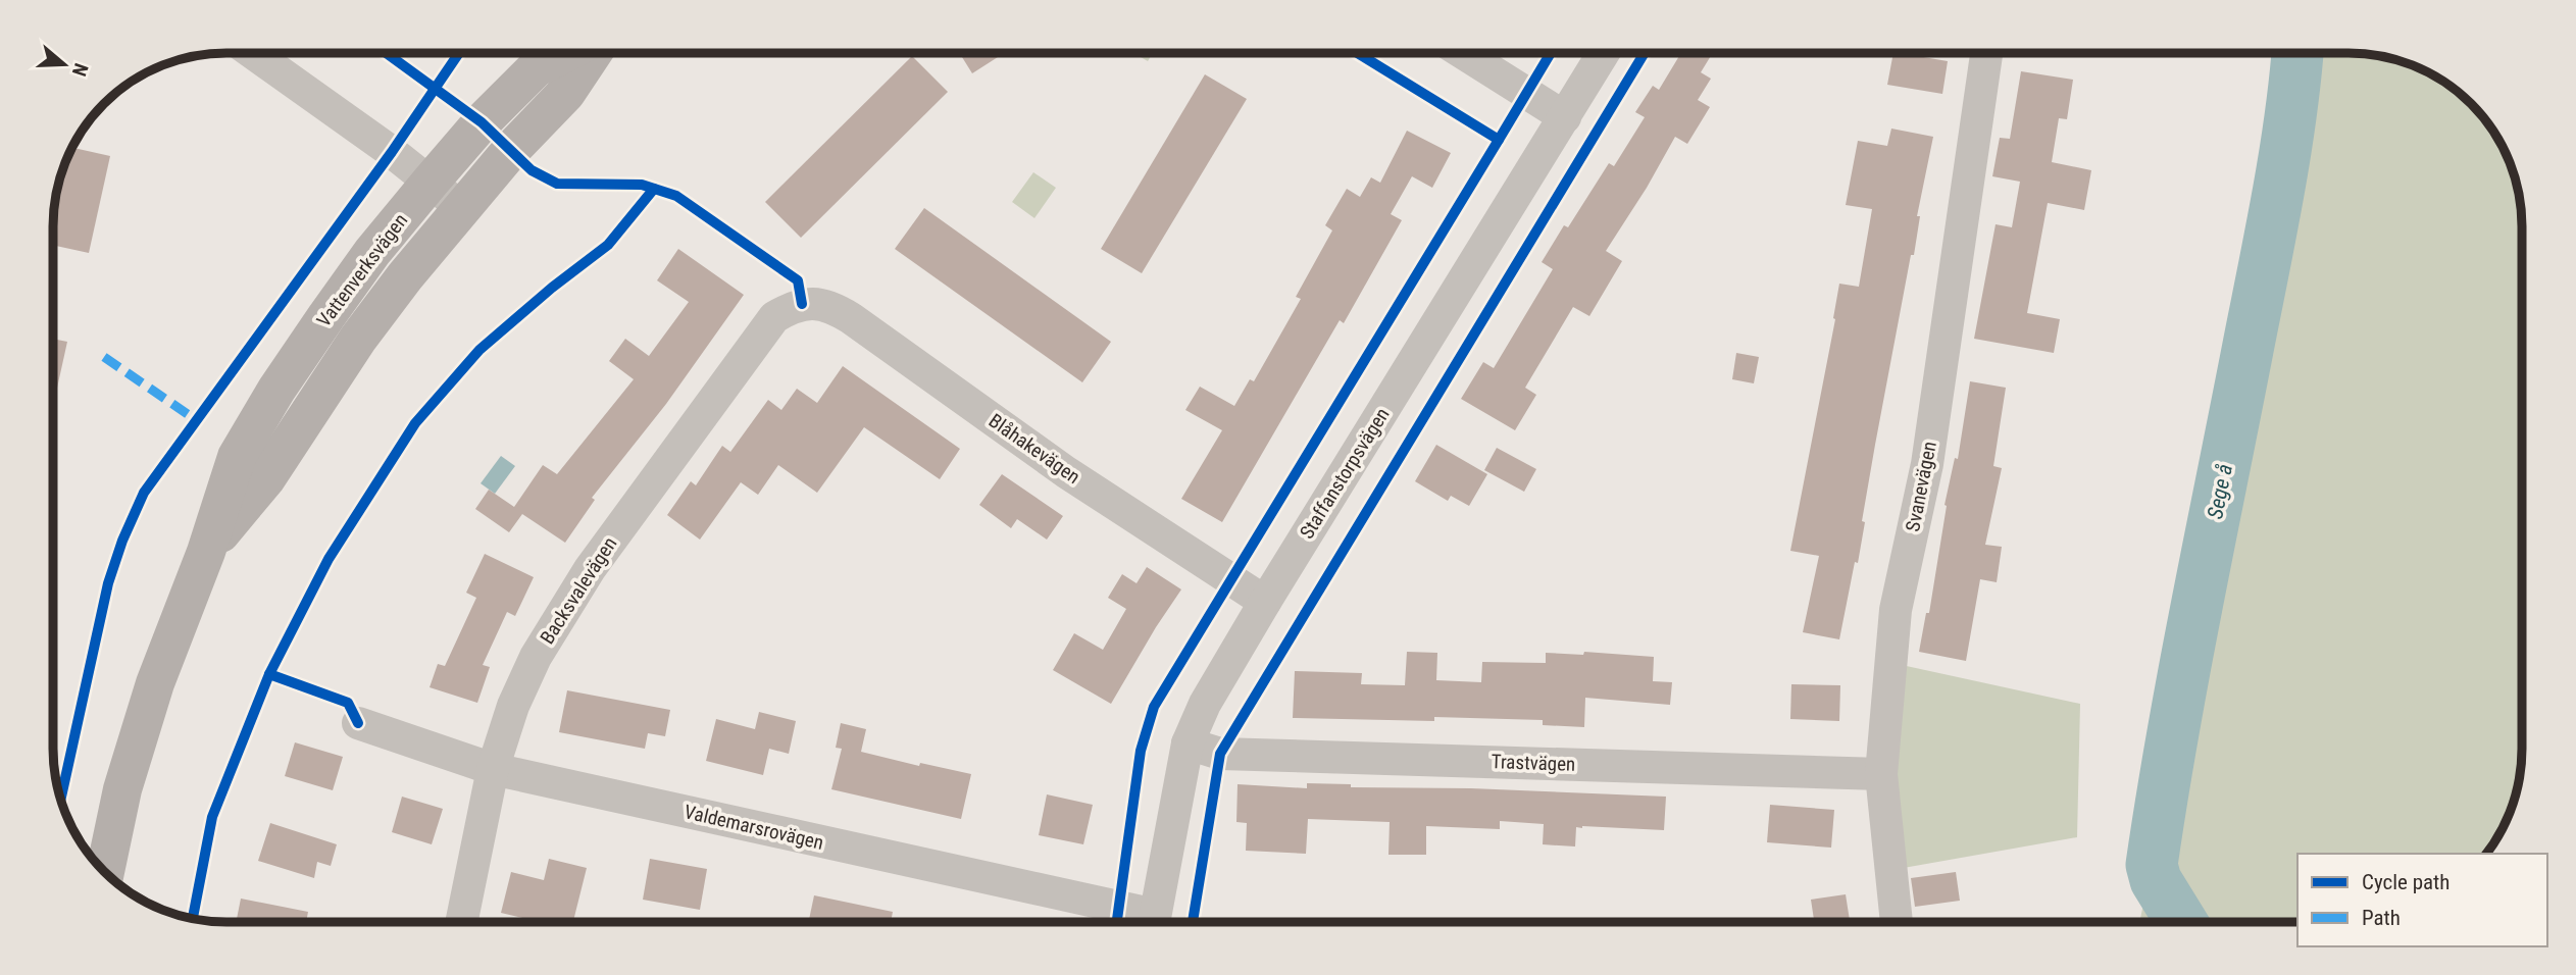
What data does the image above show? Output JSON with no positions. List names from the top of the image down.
{
  "streets": {
    "street": [
      "Vattenverksvägen",
      "Blåhakevägen",
      "Staffanstorpsvägen",
      "Svanevägen",
      "Backsvalevägen",
      "Trastvägen",
      "Valdemarsrovägen"
    ]
  },
  "crossings": [
    ["Blåhakevägen", "Staffanstorpsvägen"],
    ["Blåhakevägen", "Backsvalevägen"],
    ["Staffanstorpsvägen", "Trastvägen"],
    ["Svanevägen", "Trastvägen"],
    ["Backsvalevägen", "Valdemarsrovägen"]
  ],
  "water": ["Sege å"],
  "legend": ["Cycle path", "Path"],
  "north": "right"
}
